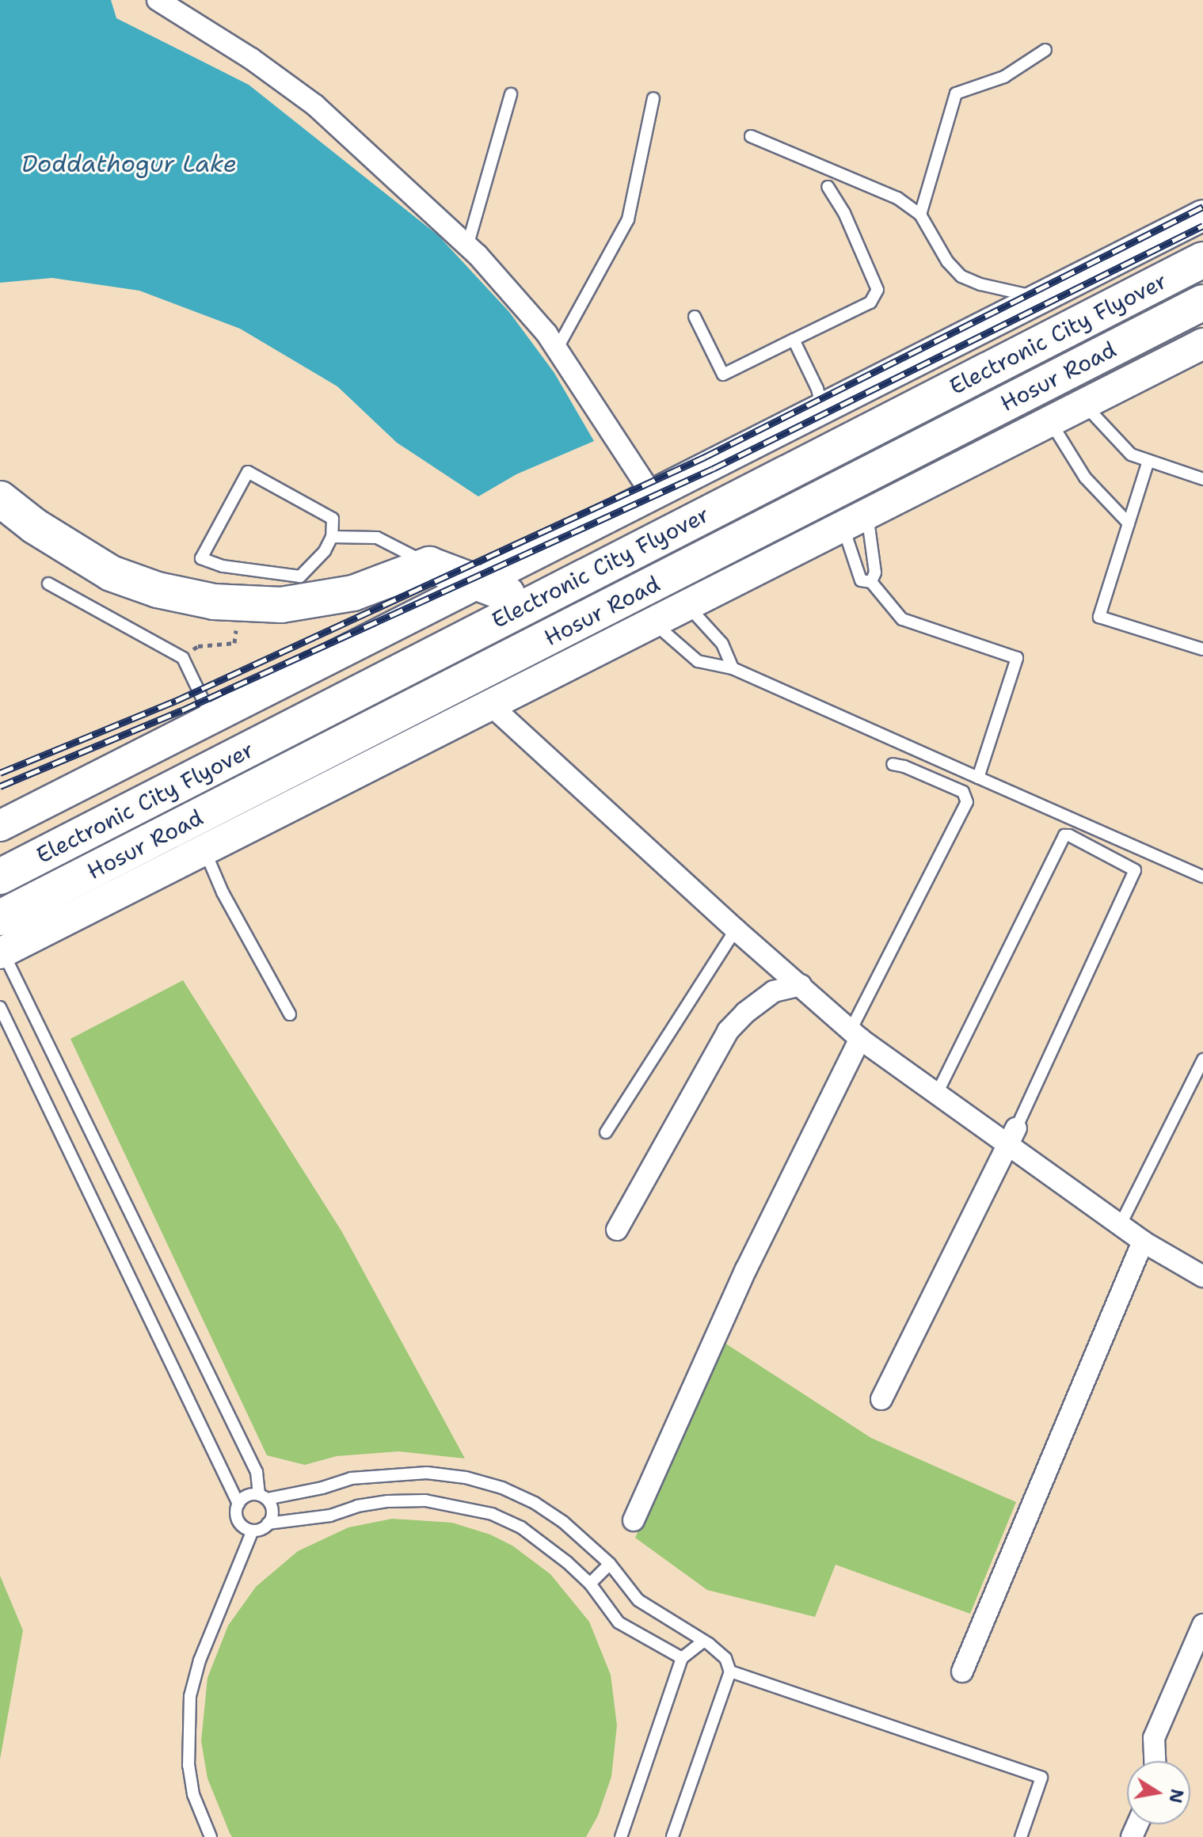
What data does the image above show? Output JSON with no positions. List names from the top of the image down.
{
  "streets": {
    "highway": ["Electronic City Flyover", "Hosur Road"]
  },
  "water": ["Doddathogur Lake"],
  "north": "right"
}
